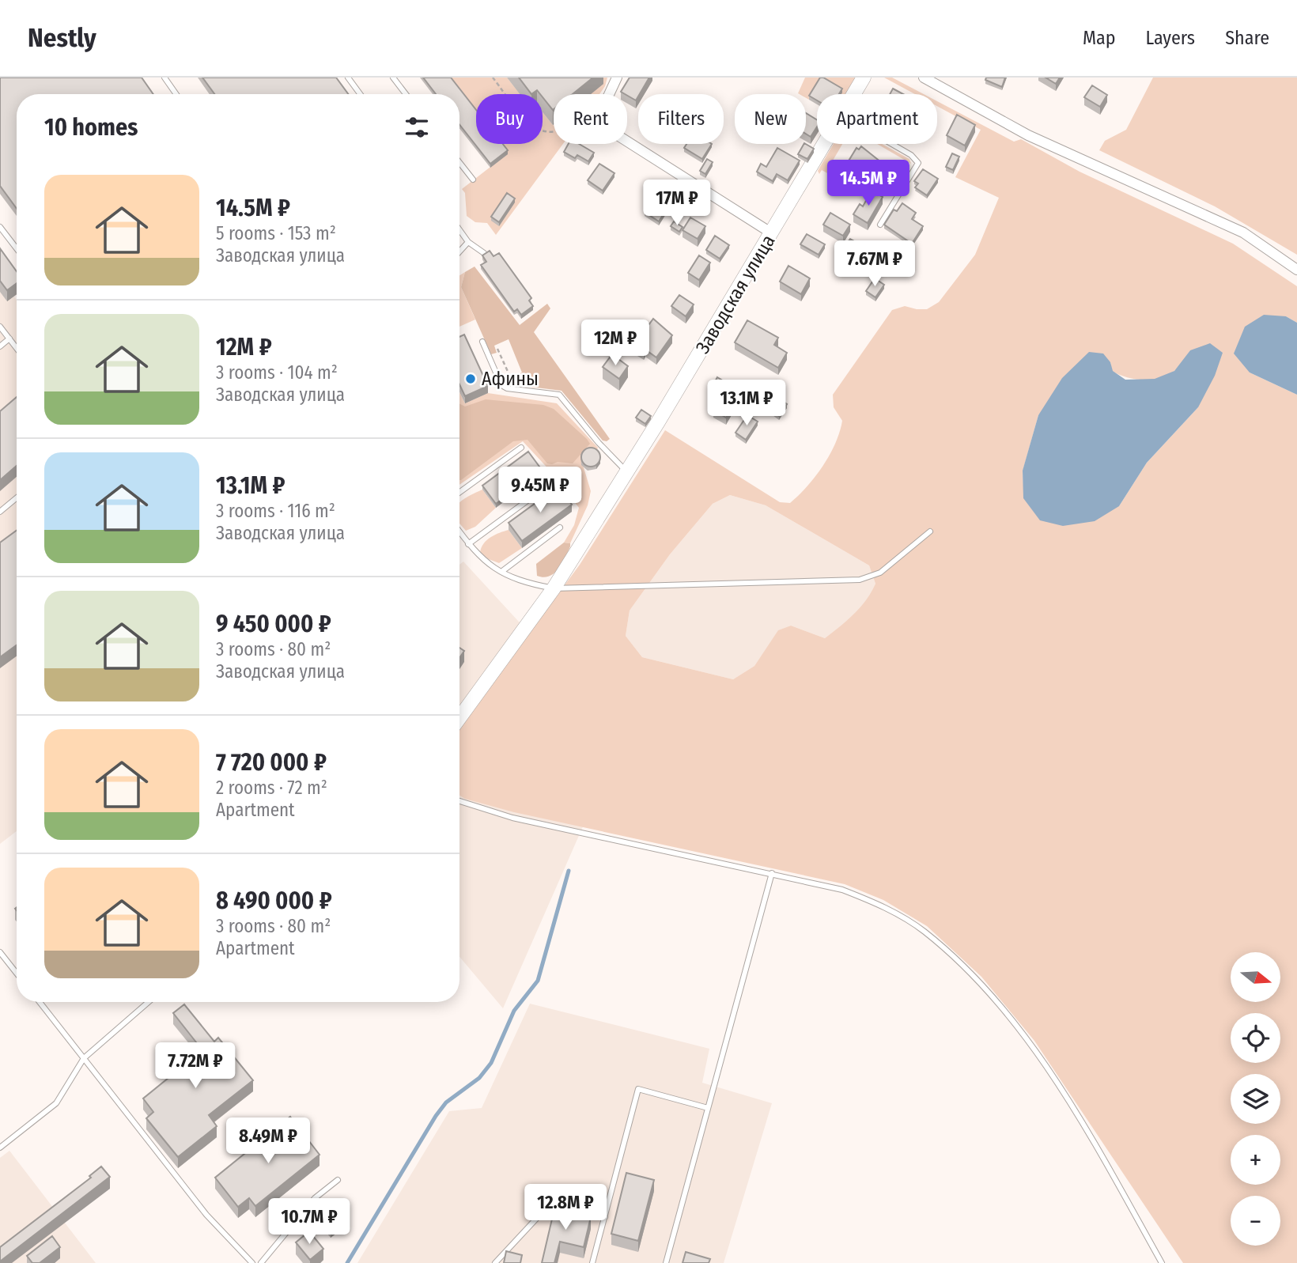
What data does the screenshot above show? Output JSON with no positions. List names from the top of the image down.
{
  "streets": {
    "street": ["Заводская улица"]
  },
  "places": ["Афины"],
  "north": "right",
  "page": {
    "header": "Nestly",
    "nav": ["Map", "Layers", "Share"],
    "chip": [
      "Buy",
      "Rent",
      "Filters",
      "New",
      "Apartment"
    ],
    "heading": "10 homes",
    "price": [
      "14.5M ₽",
      "17M ₽",
      "7.67M ₽",
      "12M ₽",
      "13.1M ₽",
      "9.45M ₽",
      "7.72M ₽",
      "8.49M ₽",
      "12.8M ₽",
      "10.7M ₽"
    ],
    "list": [
      {
        "name": "14.5M ₽",
        "note": "5 rooms · 153 m² · Заводская улица"
      },
      {
        "name": "12M ₽",
        "note": "3 rooms · 104 m² · Заводская улица"
      },
      {
        "name": "13.1M ₽",
        "note": "3 rooms · 116 m² · Заводская улица"
      },
      {
        "name": "9 450 000 ₽",
        "note": "3 rooms · 80 m² · Заводская улица"
      },
      {
        "name": "7 720 000 ₽",
        "note": "2 rooms · 72 m² · Apartment"
      },
      {
        "name": "8 490 000 ₽",
        "note": "3 rooms · 80 m² · Apartment"
      }
    ],
    "map_buttons": ["+", "−"]
  }
}
